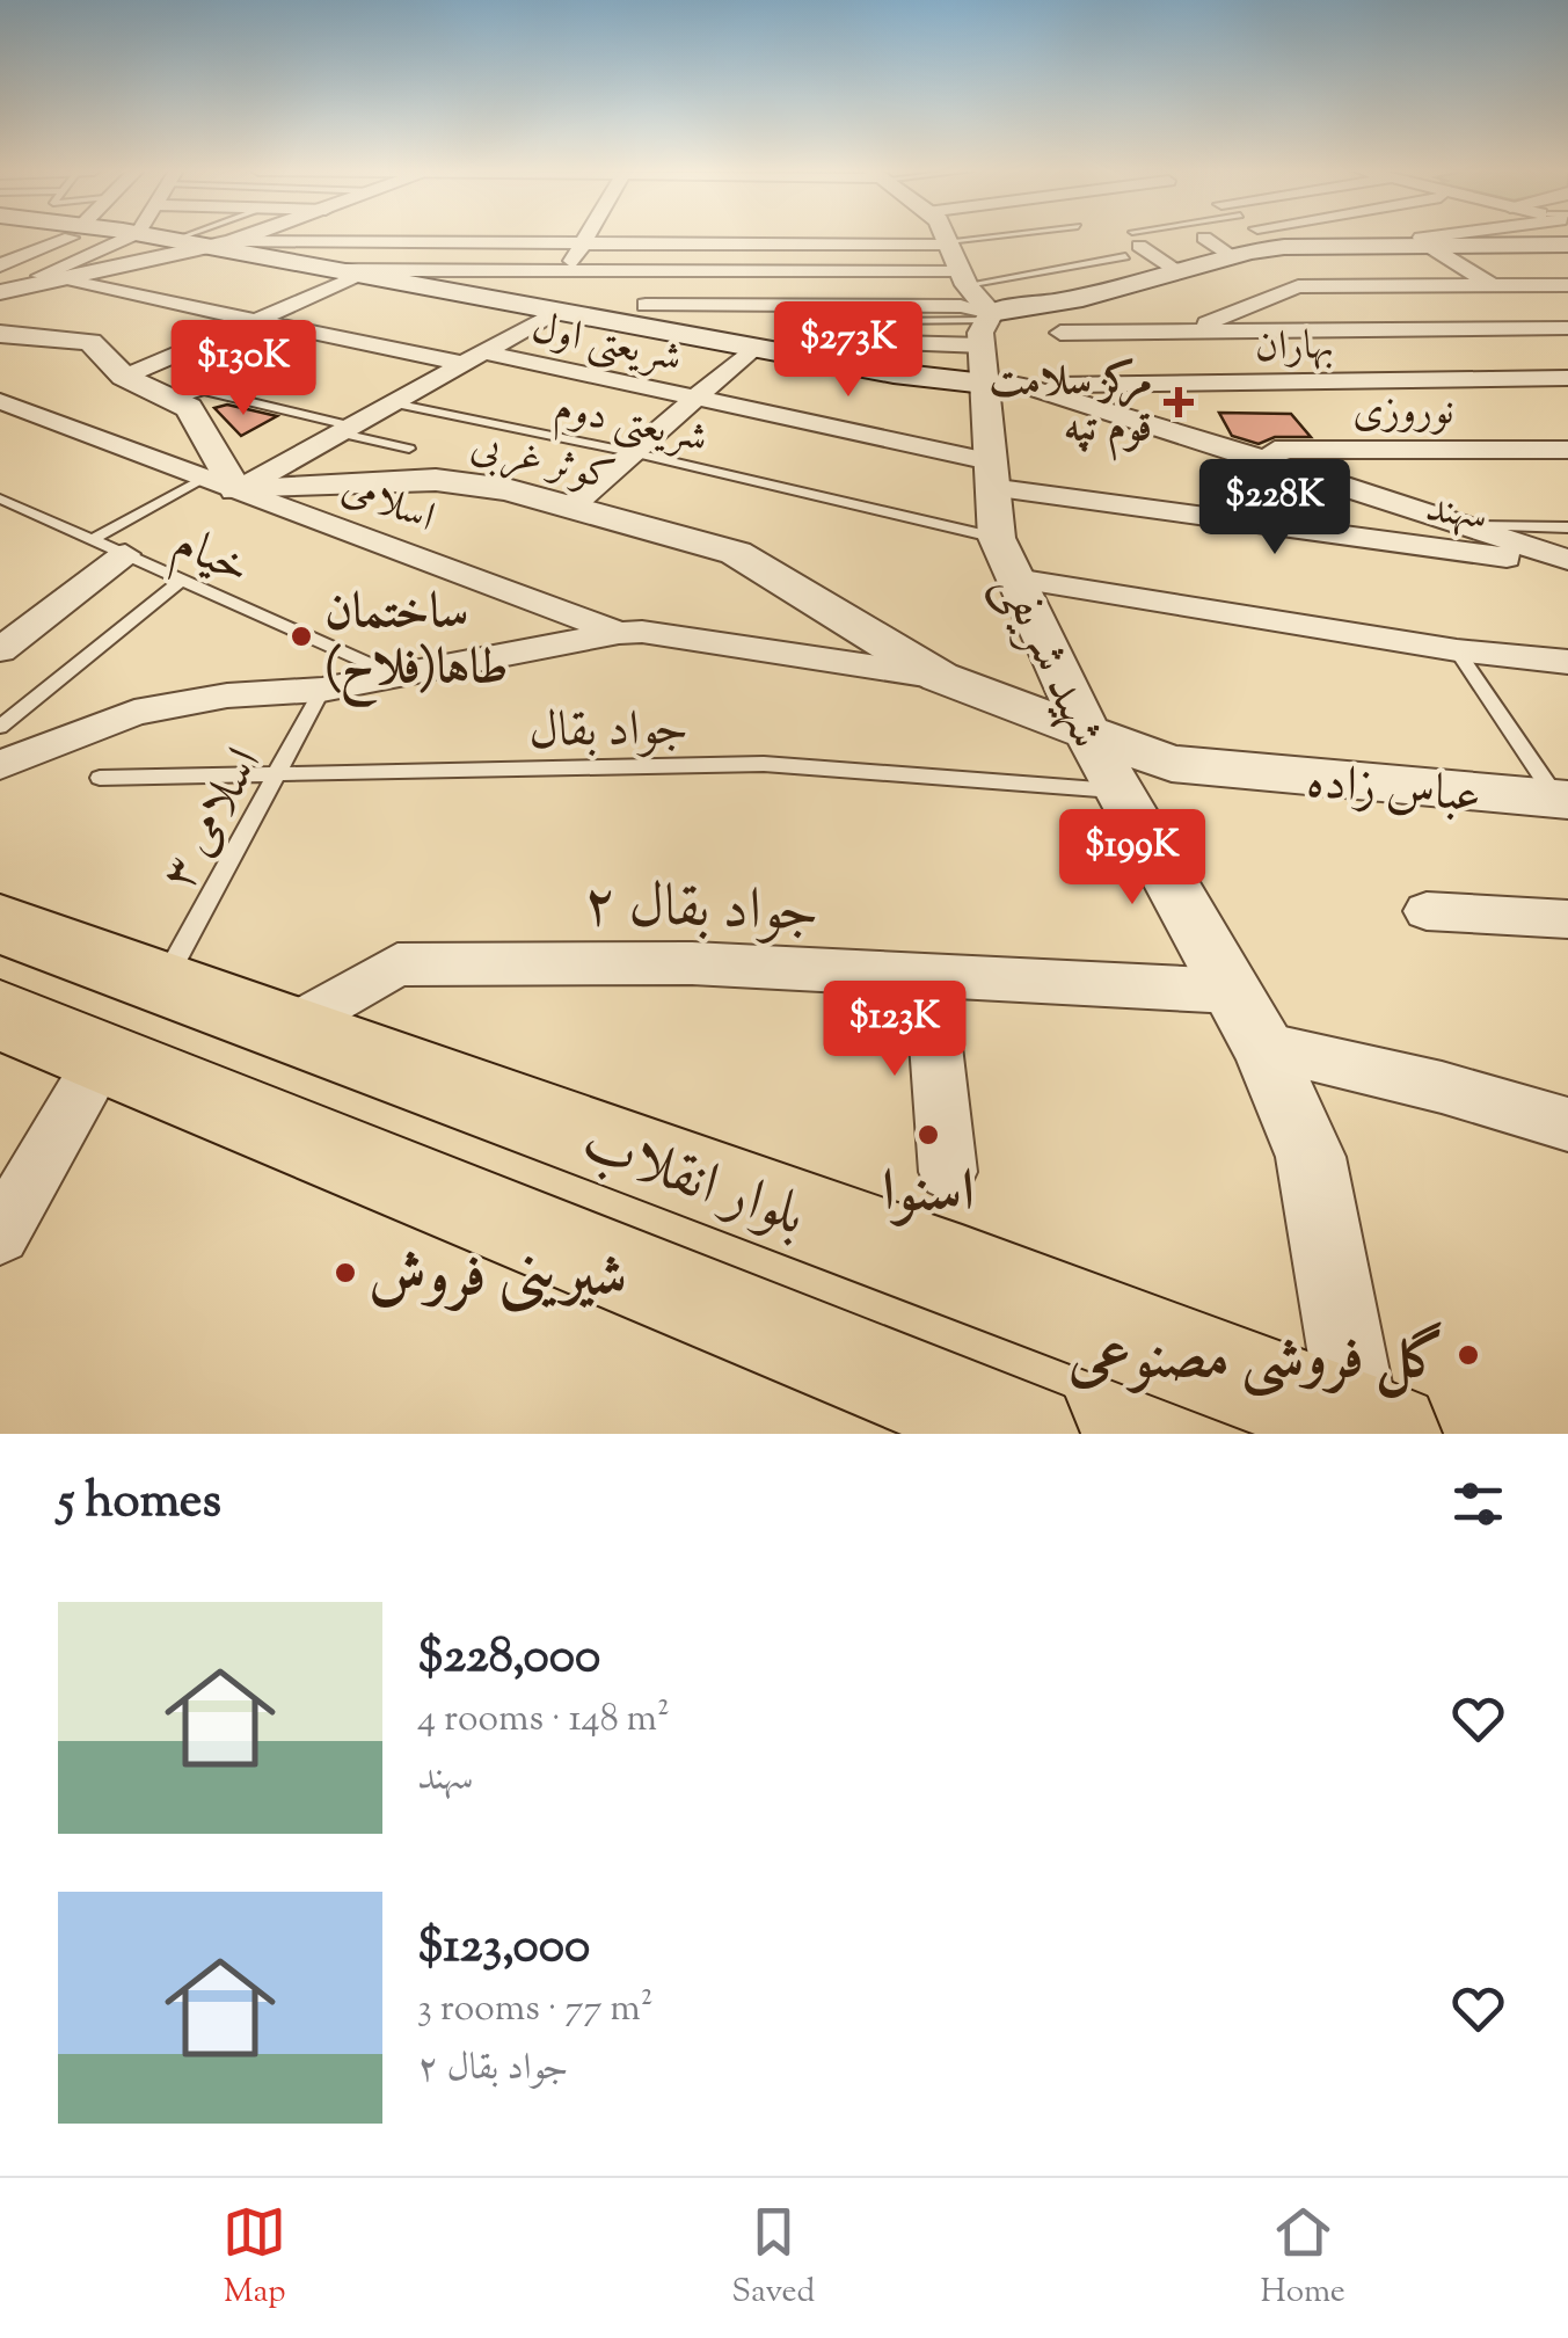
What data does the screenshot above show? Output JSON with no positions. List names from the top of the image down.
{
  "streets": {
    "main road": ["بلوار انقلاب"],
    "street": [
      "شریعتی اول",
      "بهاران",
      "نوروزی",
      "کوثر غربی",
      "اسلامی",
      "سهند",
      "شهید شریفى",
      "عباس زاده",
      "جواد بقال ۲"
    ],
    "lane": [
      "شریعتی دوم",
      "خیام",
      "جواد بقال",
      "اسلامی ۳"
    ]
  },
  "crossings": [
    ["شریعتی اول", "شریعتی دوم"],
    ["شریعتی اول", "سهند"],
    ["شریعتی اول", "شهید شریفى"],
    ["بهاران", "شهید شریفى"],
    ["شریعتی دوم", "سهند"],
    ["شریعتی دوم", "شهید شریفى"],
    ["کوثر غربی", "اسلامی"],
    ["کوثر غربی", "شهید شریفى"],
    ["کوثر غربی", "عباس زاده"],
    ["اسلامی", "خیام"],
    ["اسلامی", "اسلامی ۳"],
    ["سهند", "شهید شریفى"],
    ["شهید شریفى", "جواد بقال"],
    ["شهید شریفى", "عباس زاده"],
    ["شهید شریفى", "جواد بقال ۲"],
    ["شهید شریفى", "بلوار انقلاب"],
    ["جواد بقال", "اسلامی ۳"],
    ["اسلامی ۳", "بلوار انقلاب"],
    ["جواد بقال ۲", "بلوار انقلاب"]
  ],
  "places": {
    "health": ["مرکز سلامت قوم تپه"],
    "other": [
      "ساختمان طاها(فلاح)",
      "اسنوا",
      "شیرینی فروش",
      "گل فروشی مصنوعی"
    ]
  },
  "page": {
    "price": [
      "$273K",
      "$130K",
      "$228K",
      "$199K",
      "$123K"
    ],
    "heading": "5 homes",
    "list": [
      {
        "name": "$228,000",
        "note": "4 rooms · 148 m² · سهند"
      },
      {
        "name": "$123,000",
        "note": "3 rooms · 77 m² · جواد بقال ۲"
      }
    ],
    "tabs": ["Map", "Saved", "Home"]
  }
}
